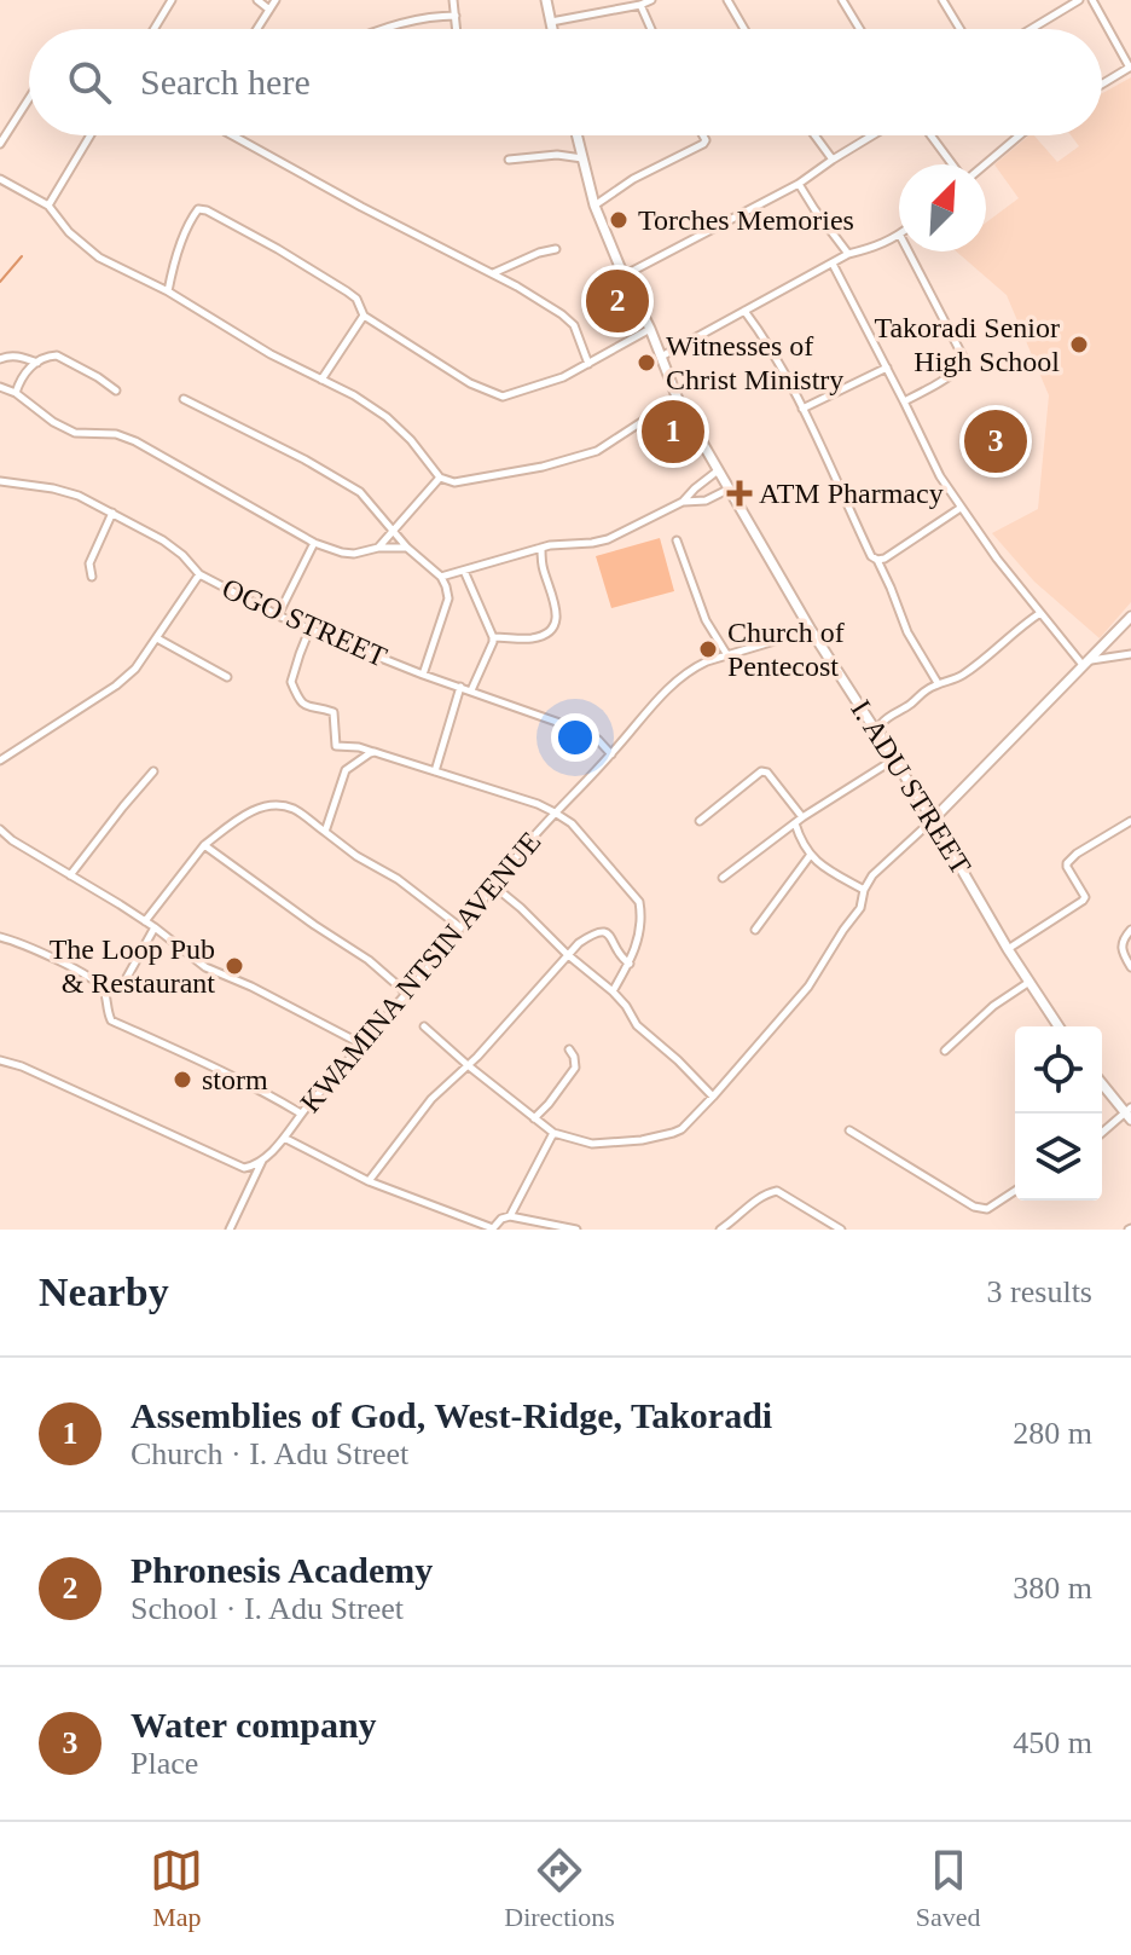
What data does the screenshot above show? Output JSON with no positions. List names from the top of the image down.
{
  "streets": {
    "street": ["OGO STREET", "I. ADU STREET", "KWAMINA NTSIN AVENUE"]
  },
  "crossings": [
    ["OGO STREET", "KWAMINA NTSIN AVENUE"],
    ["I. ADU STREET", "KWAMINA NTSIN AVENUE"]
  ],
  "places": {
    "other": [
      "Torches Memories",
      "Takoradi Senior High School",
      "Witnesses of Christ Ministry",
      "Church of Pentecost",
      "The Loop Pub & Restaurant",
      "storm"
    ],
    "health": ["ATM Pharmacy"]
  },
  "north": "top right",
  "page": {
    "search": "Search here",
    "pins": ["2", "1", "3"],
    "heading": ["Nearby", "3 results"],
    "list": [
      {
        "mark": "1",
        "name": "Assemblies of God, West-Ridge, Takoradi",
        "note": "Church · I. Adu Street",
        "value": "280 m"
      },
      {
        "mark": "2",
        "name": "Phronesis Academy",
        "note": "School · I. Adu Street",
        "value": "380 m"
      },
      {
        "mark": "3",
        "name": "Water company",
        "note": "Place",
        "value": "450 m"
      }
    ],
    "nav": ["Map", "Directions", "Saved"]
  }
}
